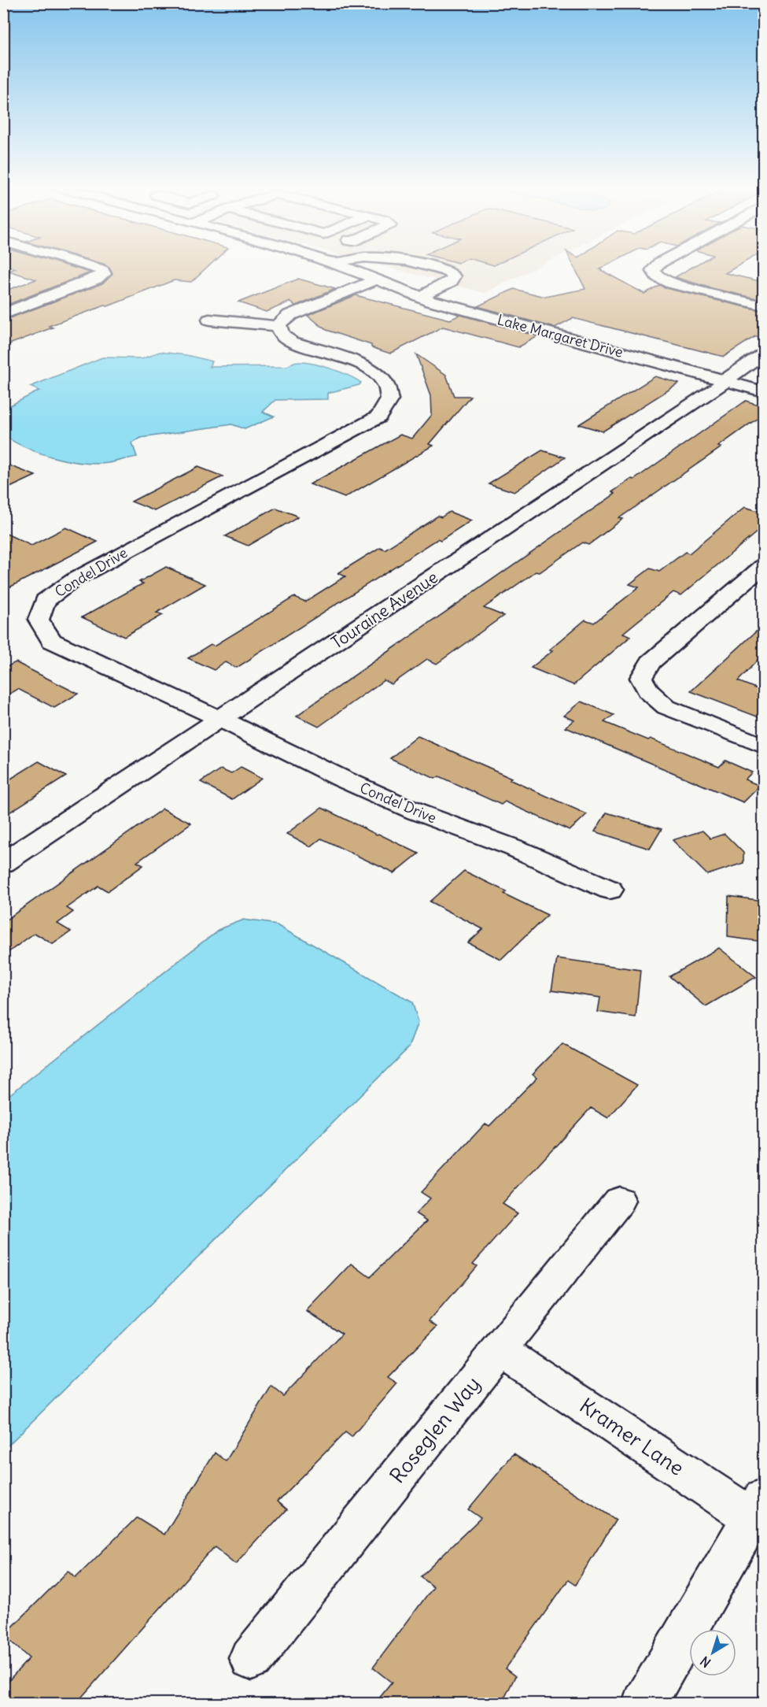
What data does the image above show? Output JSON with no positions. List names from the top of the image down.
{
  "streets": {
    "street": [
      "Lake Margaret Drive",
      "Condel Drive",
      "Touraine Avenue",
      "Roseglen Way",
      "Kramer Lane"
    ]
  },
  "crossings": [
    ["Lake Margaret Drive", "Touraine Avenue"],
    ["Condel Drive", "Touraine Avenue"],
    ["Roseglen Way", "Kramer Lane"]
  ],
  "north": "bottom left"
}
